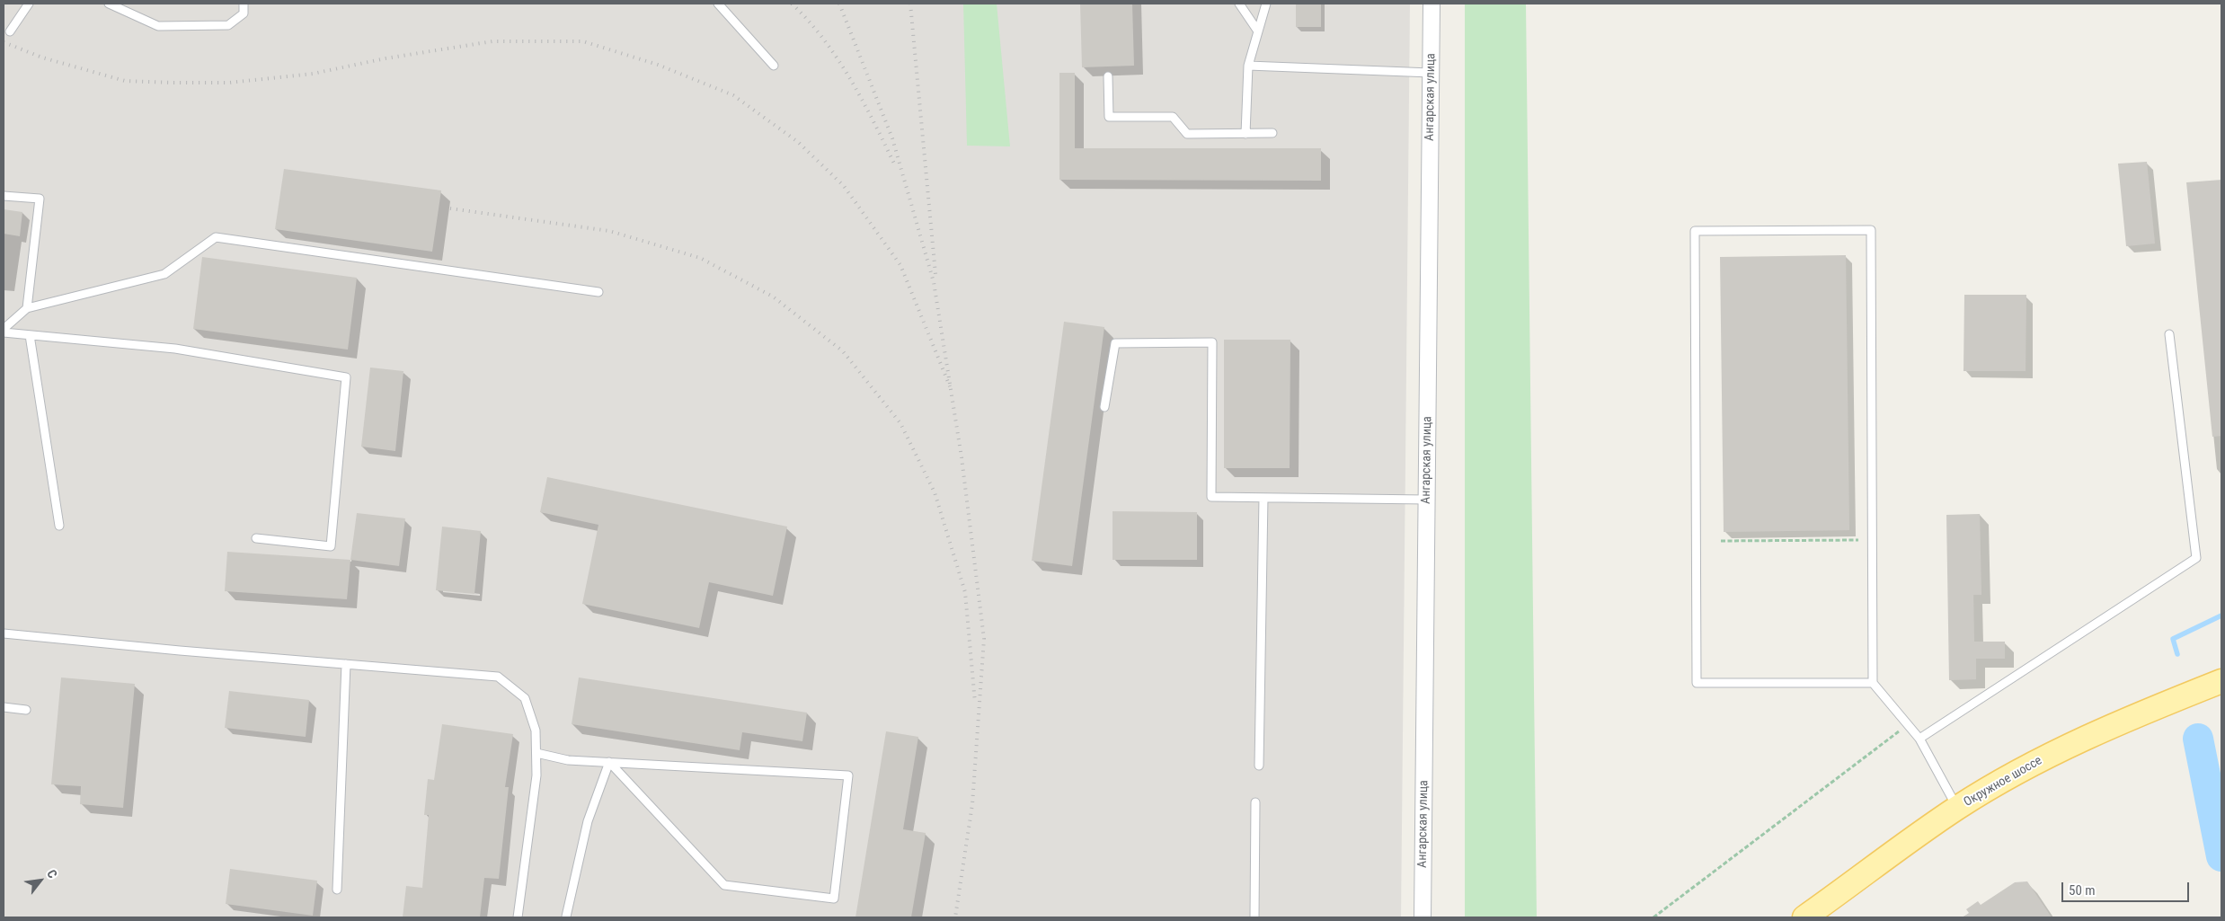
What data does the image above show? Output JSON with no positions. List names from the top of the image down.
{
  "streets": {
    "main road": ["Окружное шоссе"],
    "street": ["Ангарская улица"]
  },
  "scale_bar": "50 m",
  "north": "top right"
}
